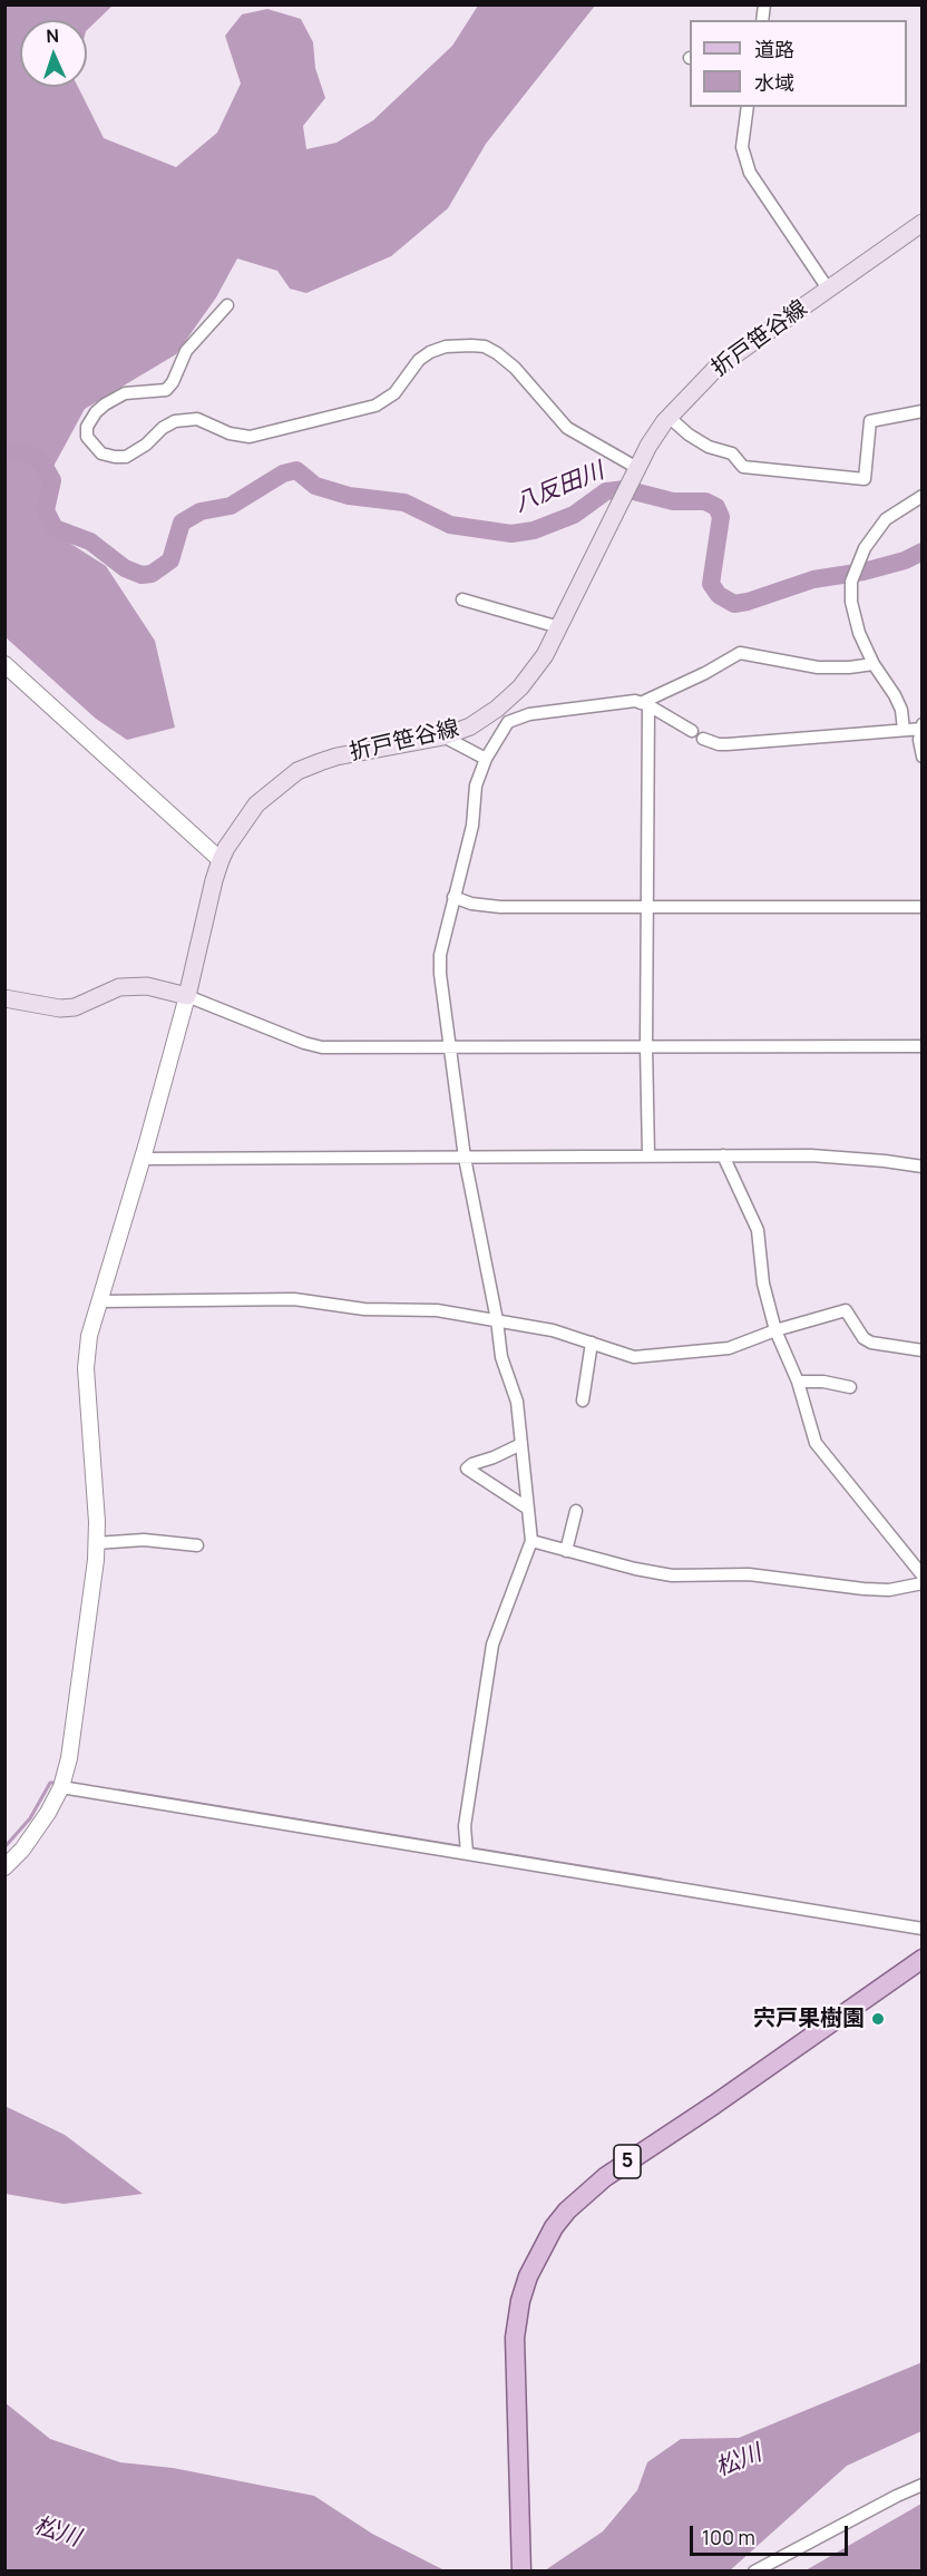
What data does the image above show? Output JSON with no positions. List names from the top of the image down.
{
  "streets": {
    "main road": ["折戸笹谷線", "5"]
  },
  "water": ["八反田川", "松川"],
  "places": ["宍戸果樹園"],
  "legend": ["道路", "水域"],
  "scale_bar": "100 m",
  "north": "top"
}
